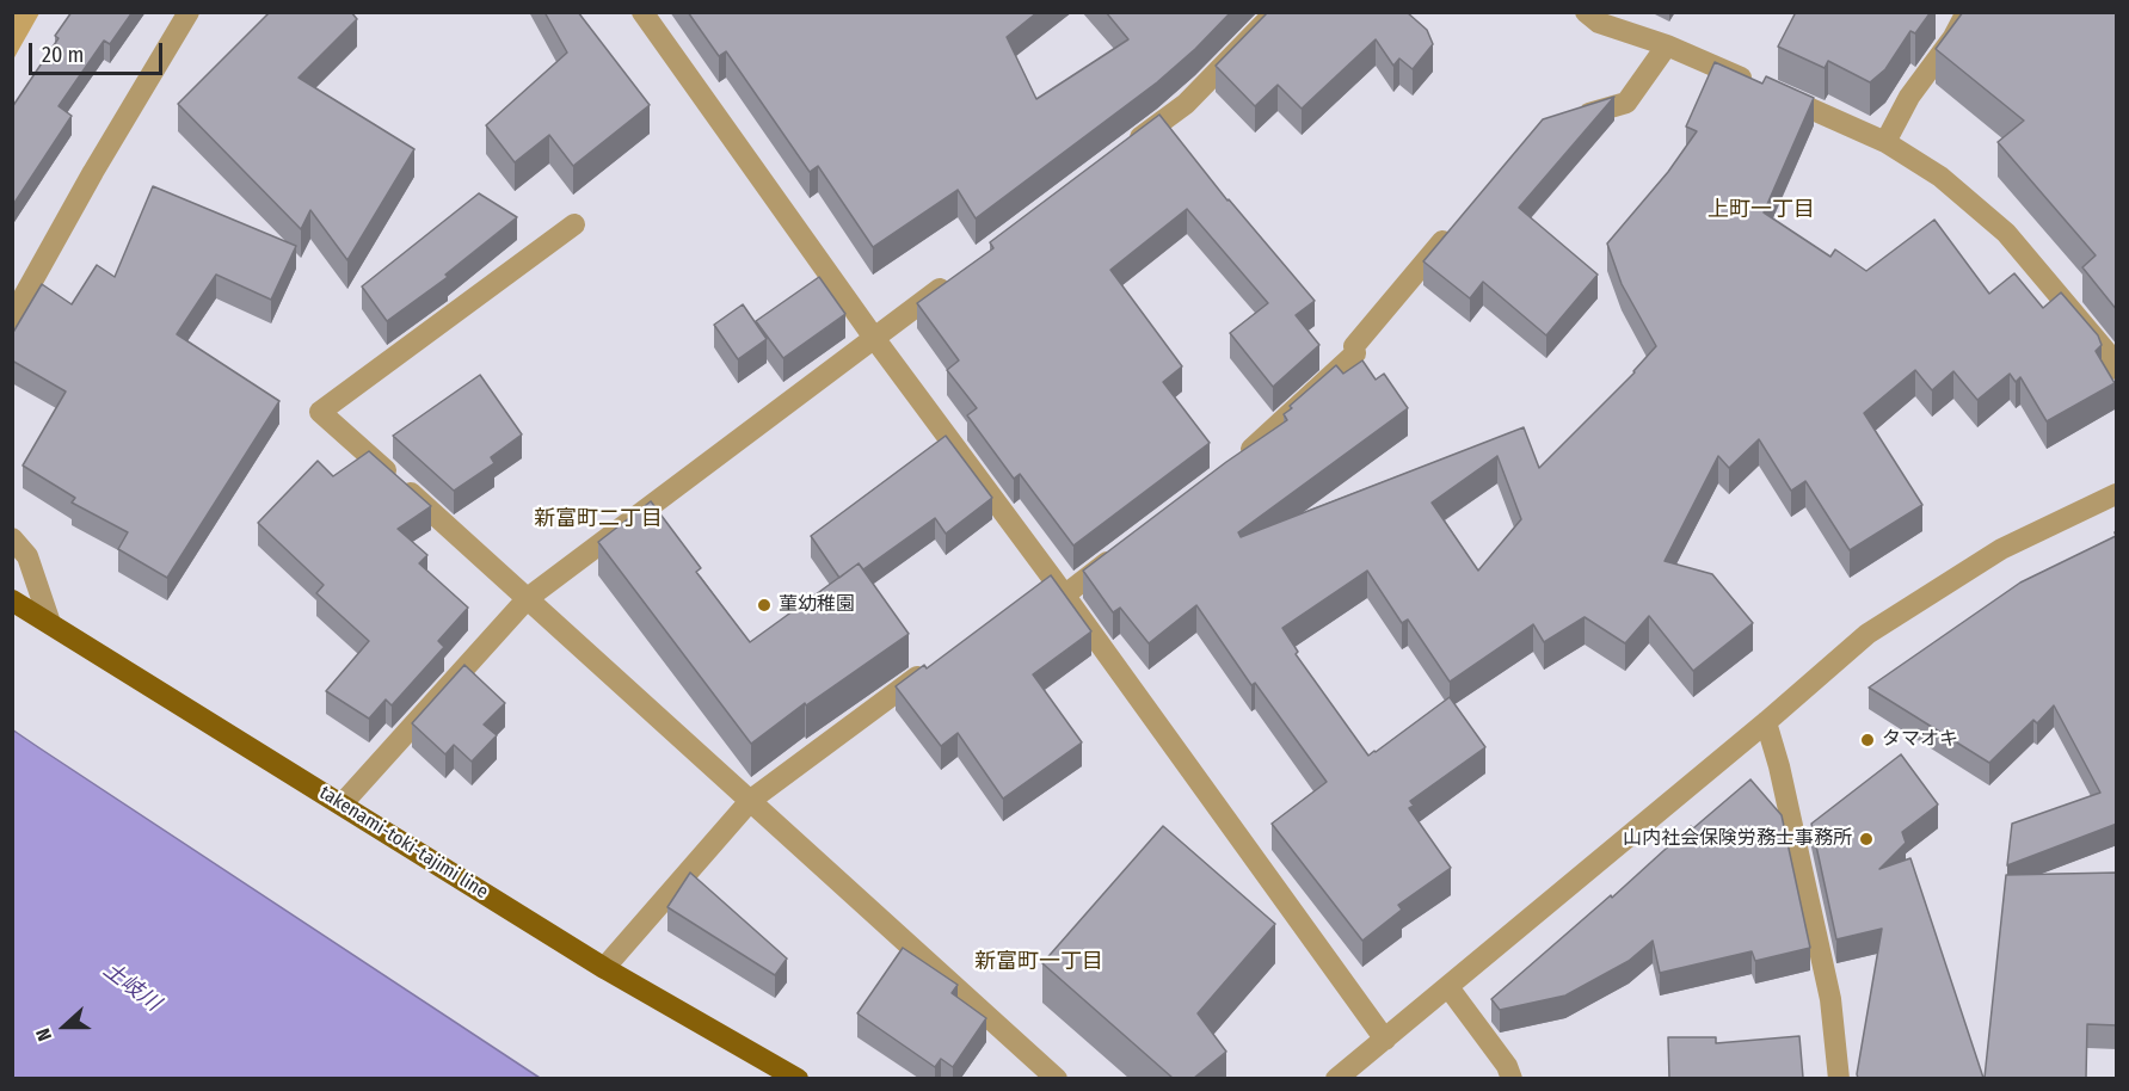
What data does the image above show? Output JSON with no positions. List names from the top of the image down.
{
  "streets": {
    "main road": ["takenami-toki-tajimi line"]
  },
  "districts": ["上町一丁目", "新富町二丁目", "新富町一丁目"],
  "water": ["土岐川"],
  "places": ["菫幼稚園", "タマオキ", "山内社会保険労務士事務所"],
  "scale_bar": "20 m",
  "north": "left"
}
